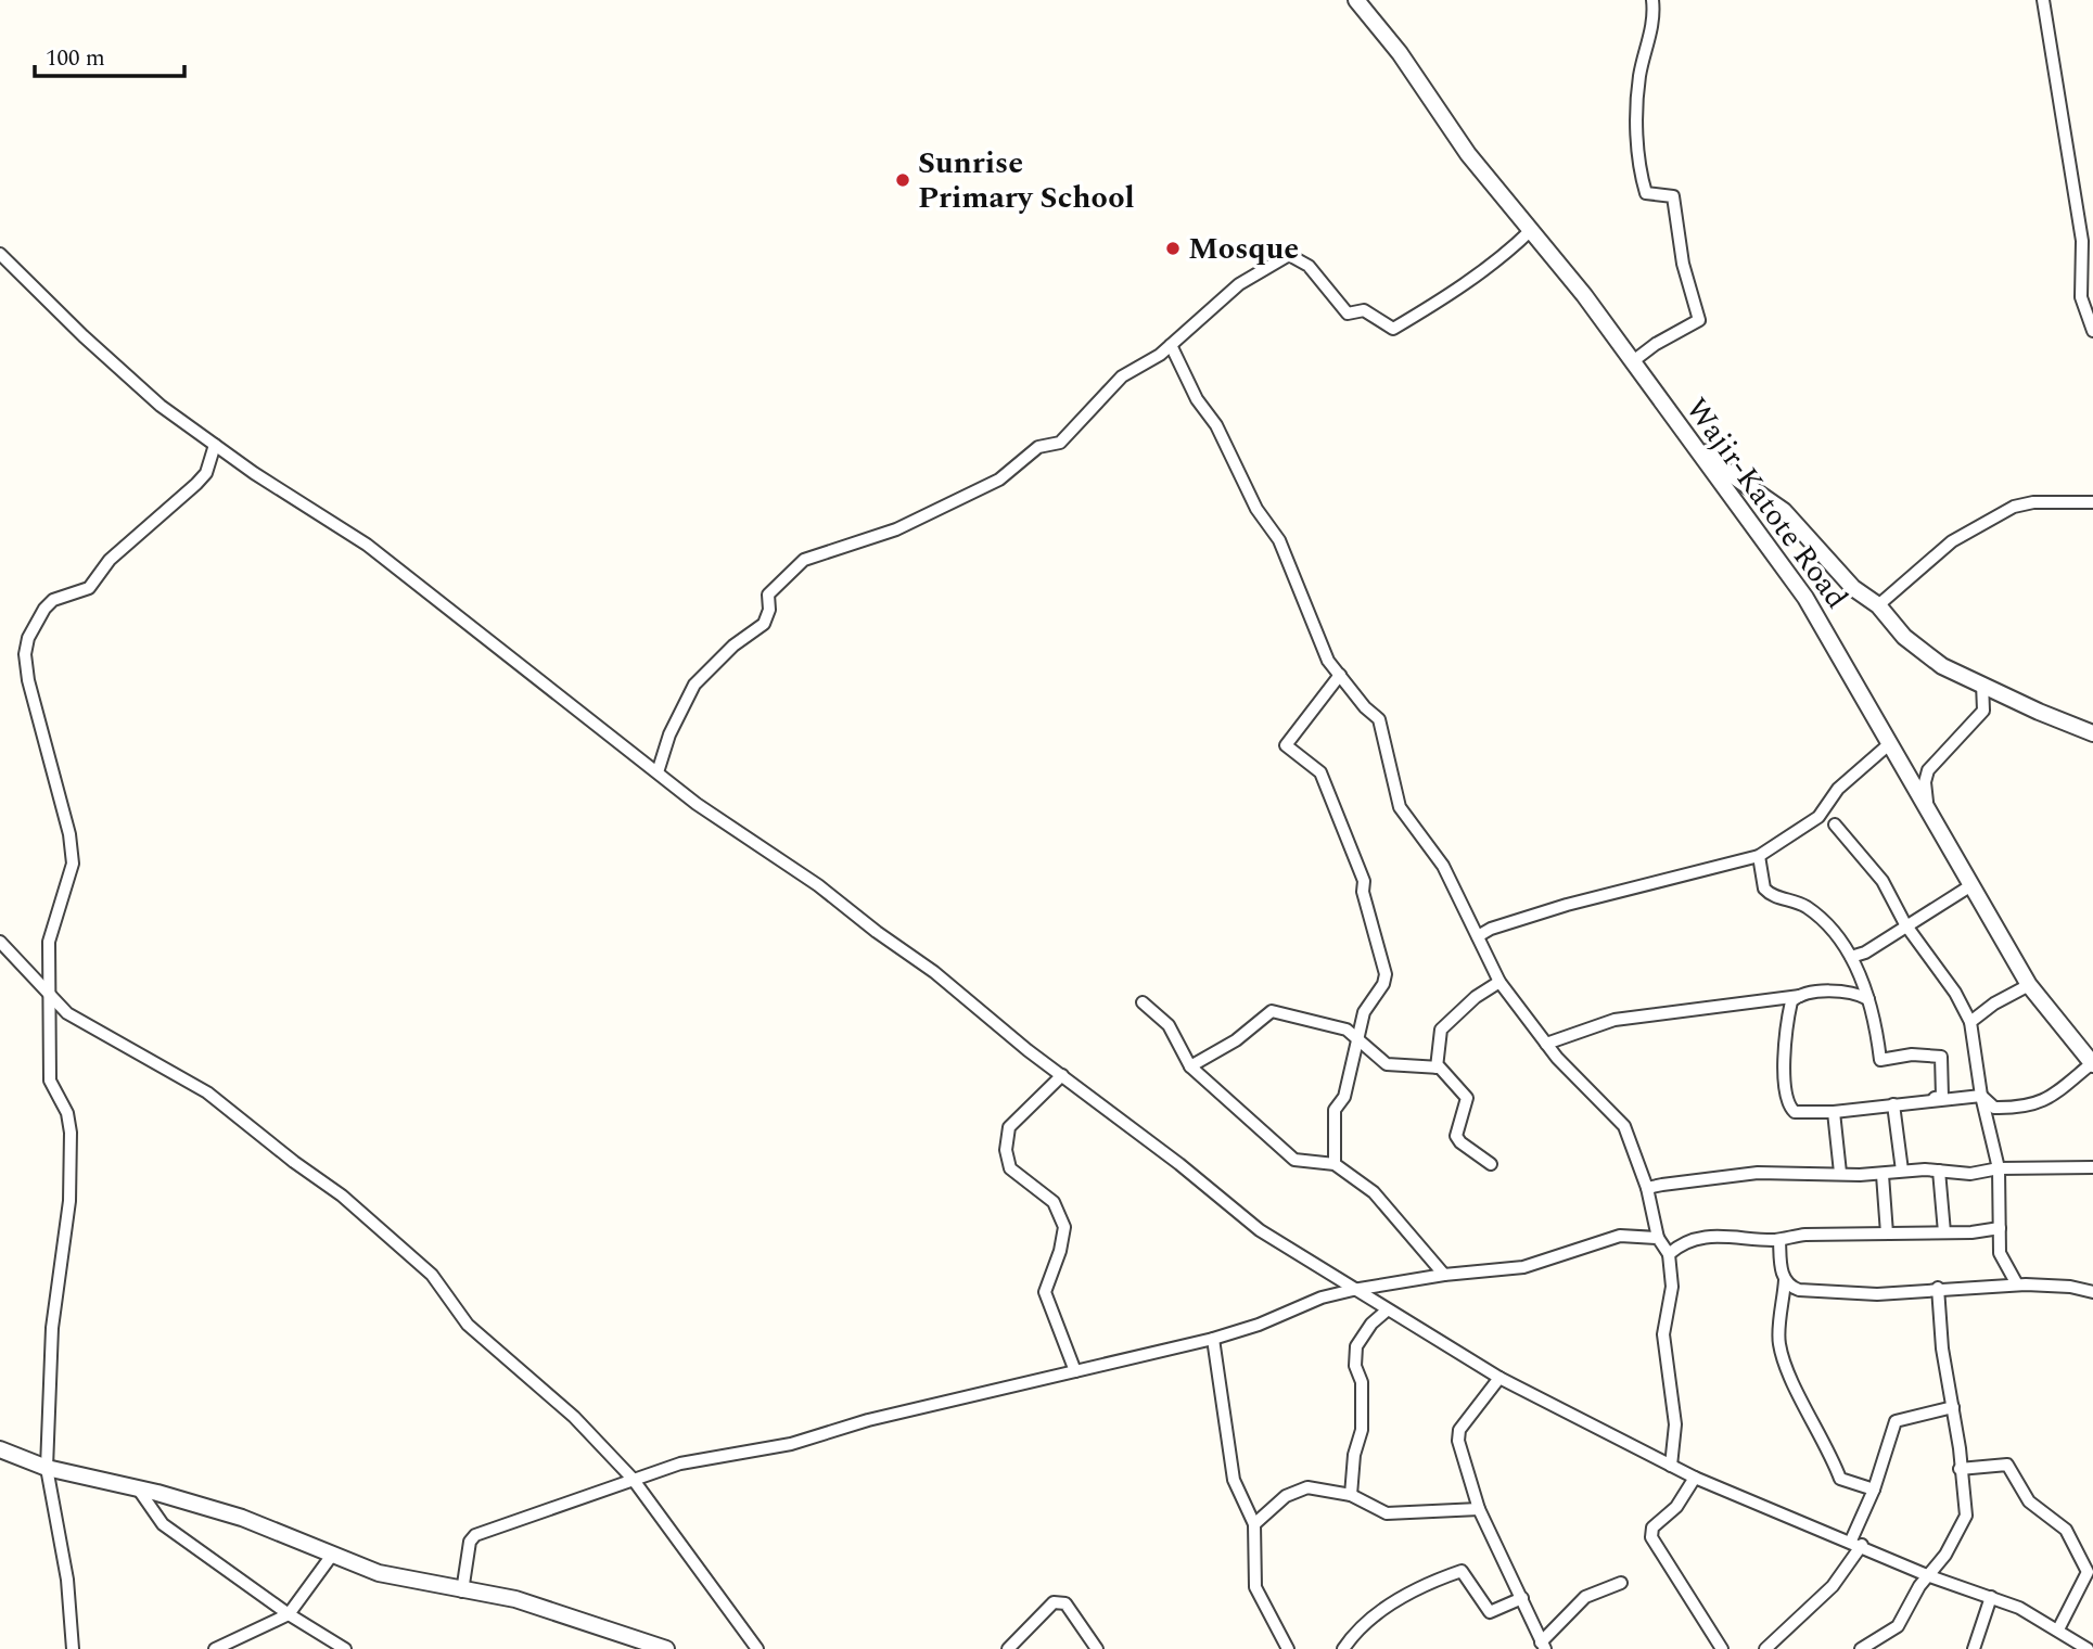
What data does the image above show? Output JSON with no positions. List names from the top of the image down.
{
  "streets": {
    "street": ["Wajir-Katote Road"]
  },
  "places": ["Sunrise Primary School", "Mosque"],
  "scale_bar": "100 m"
}
